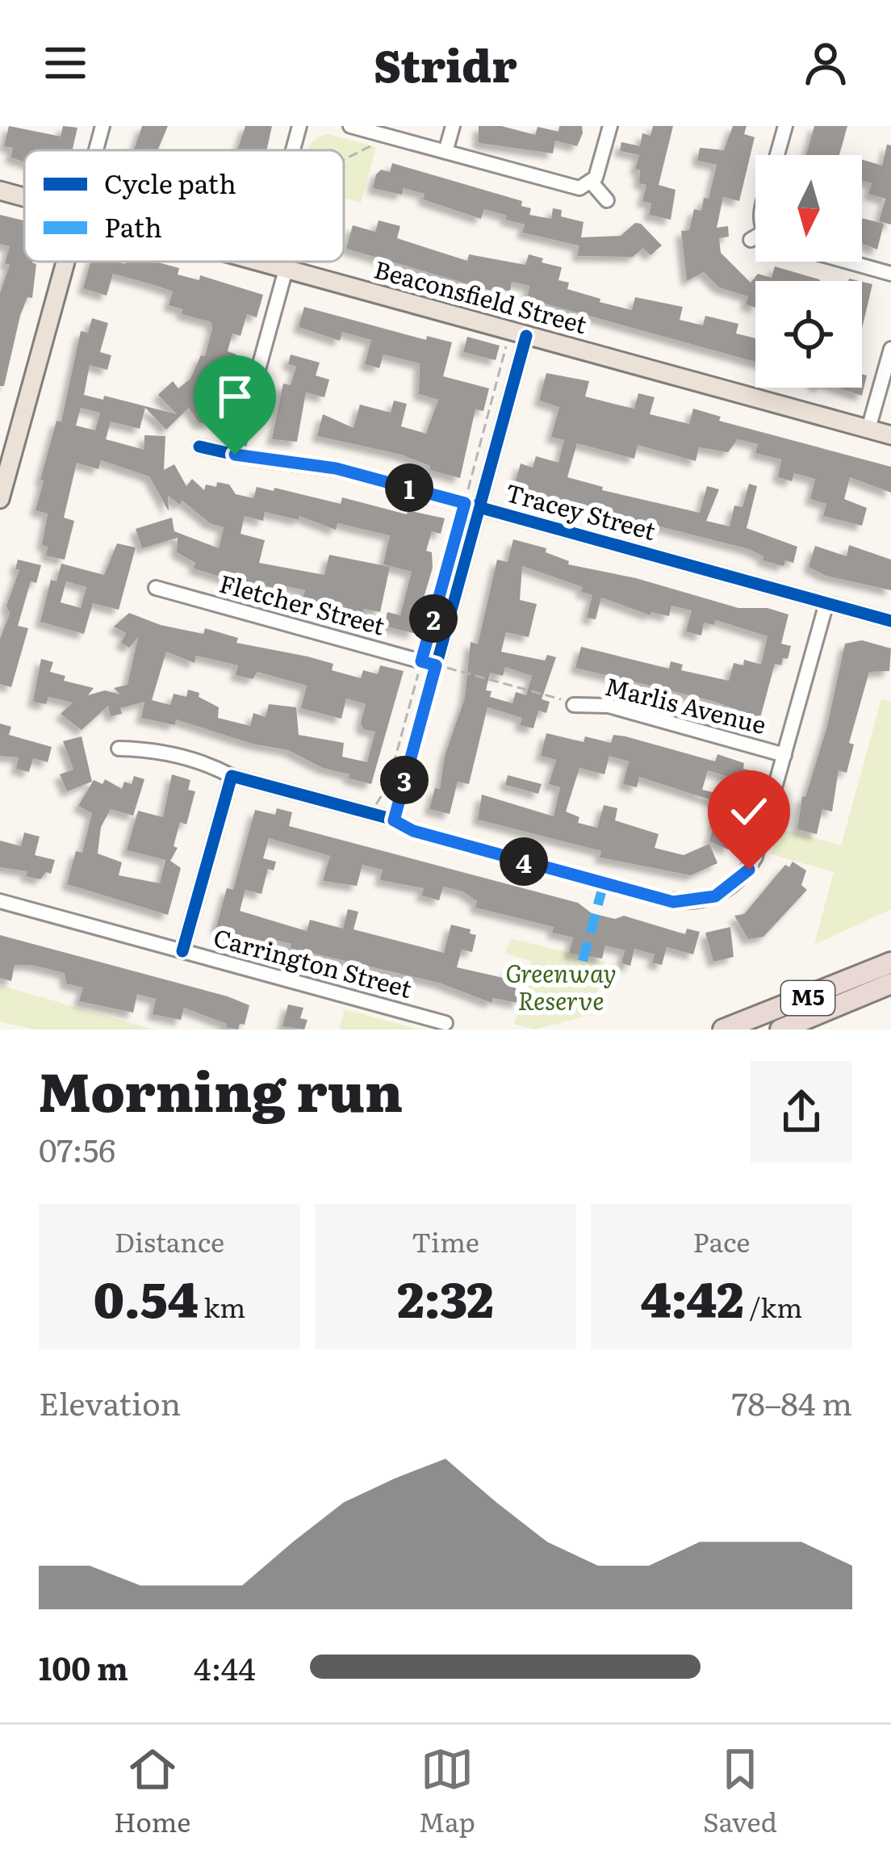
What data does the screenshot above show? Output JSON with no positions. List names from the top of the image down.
{
  "streets": {
    "highway": ["M5"],
    "main road": ["Beaconsfield Street"],
    "street": [
      "Tracey Street",
      "Fletcher Street",
      "Marlis Avenue",
      "Carrington Street"
    ]
  },
  "parks": ["Greenway Reserve"],
  "legend": ["Cycle path", "Path"],
  "north": "bottom",
  "page": {
    "header": "Stridr",
    "pins": [
      "1",
      "2",
      "3",
      "4"
    ],
    "heading": ["Morning run", "07:56"],
    "stats": [
      ["Distance", "0.54 km"],
      ["Time", "2:32"],
      ["Pace", "4:42 /km"]
    ],
    "chart": ["Elevation", "78–84 m"],
    "list": [
      {
        "name": "100 m",
        "note": "4:44"
      }
    ],
    "tabs": ["Home", "Map", "Saved"]
  }
}
